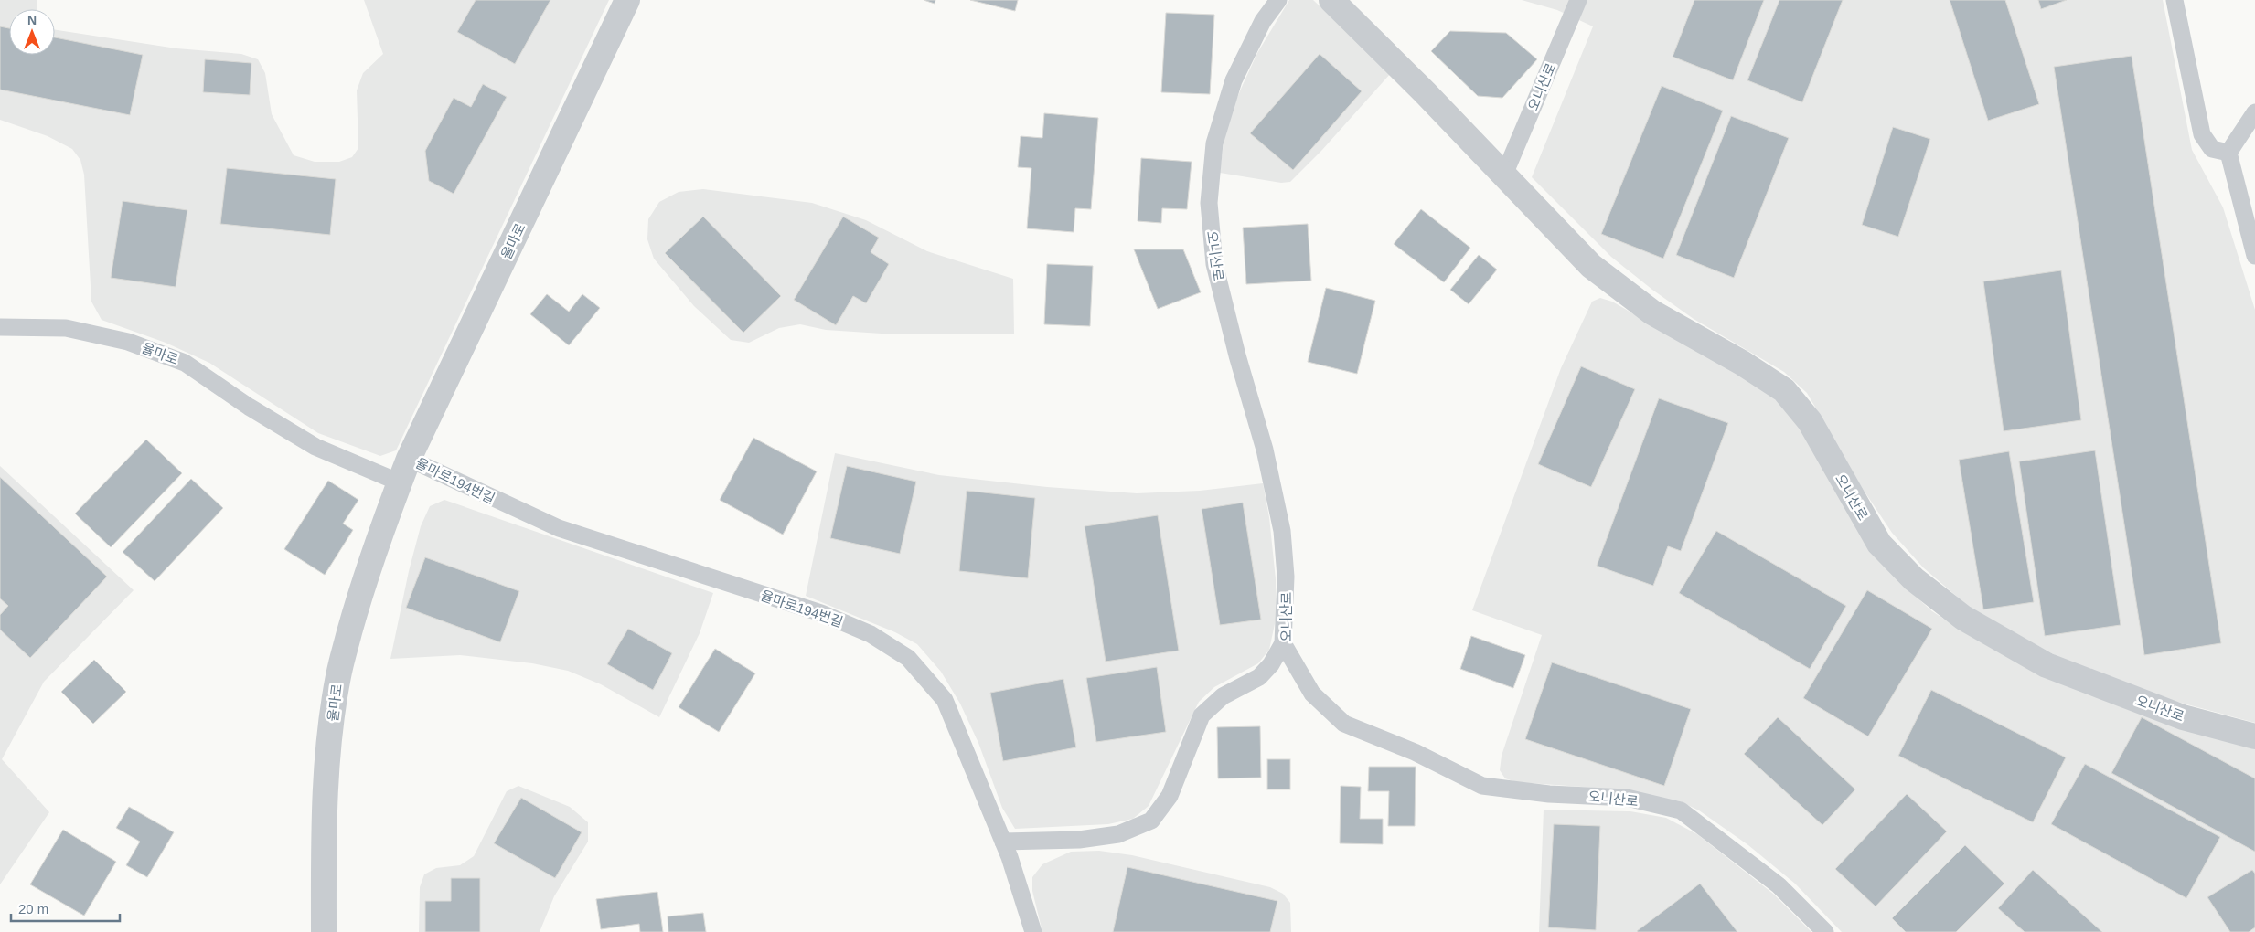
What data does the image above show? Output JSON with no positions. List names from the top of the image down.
{
  "streets": {
    "street": ["오니산로", "율마로"],
    "lane": ["율마로194번길"]
  },
  "crossings": [
    ["율마로", "율마로194번길"]
  ],
  "scale_bar": "20 m",
  "north": "top"
}
